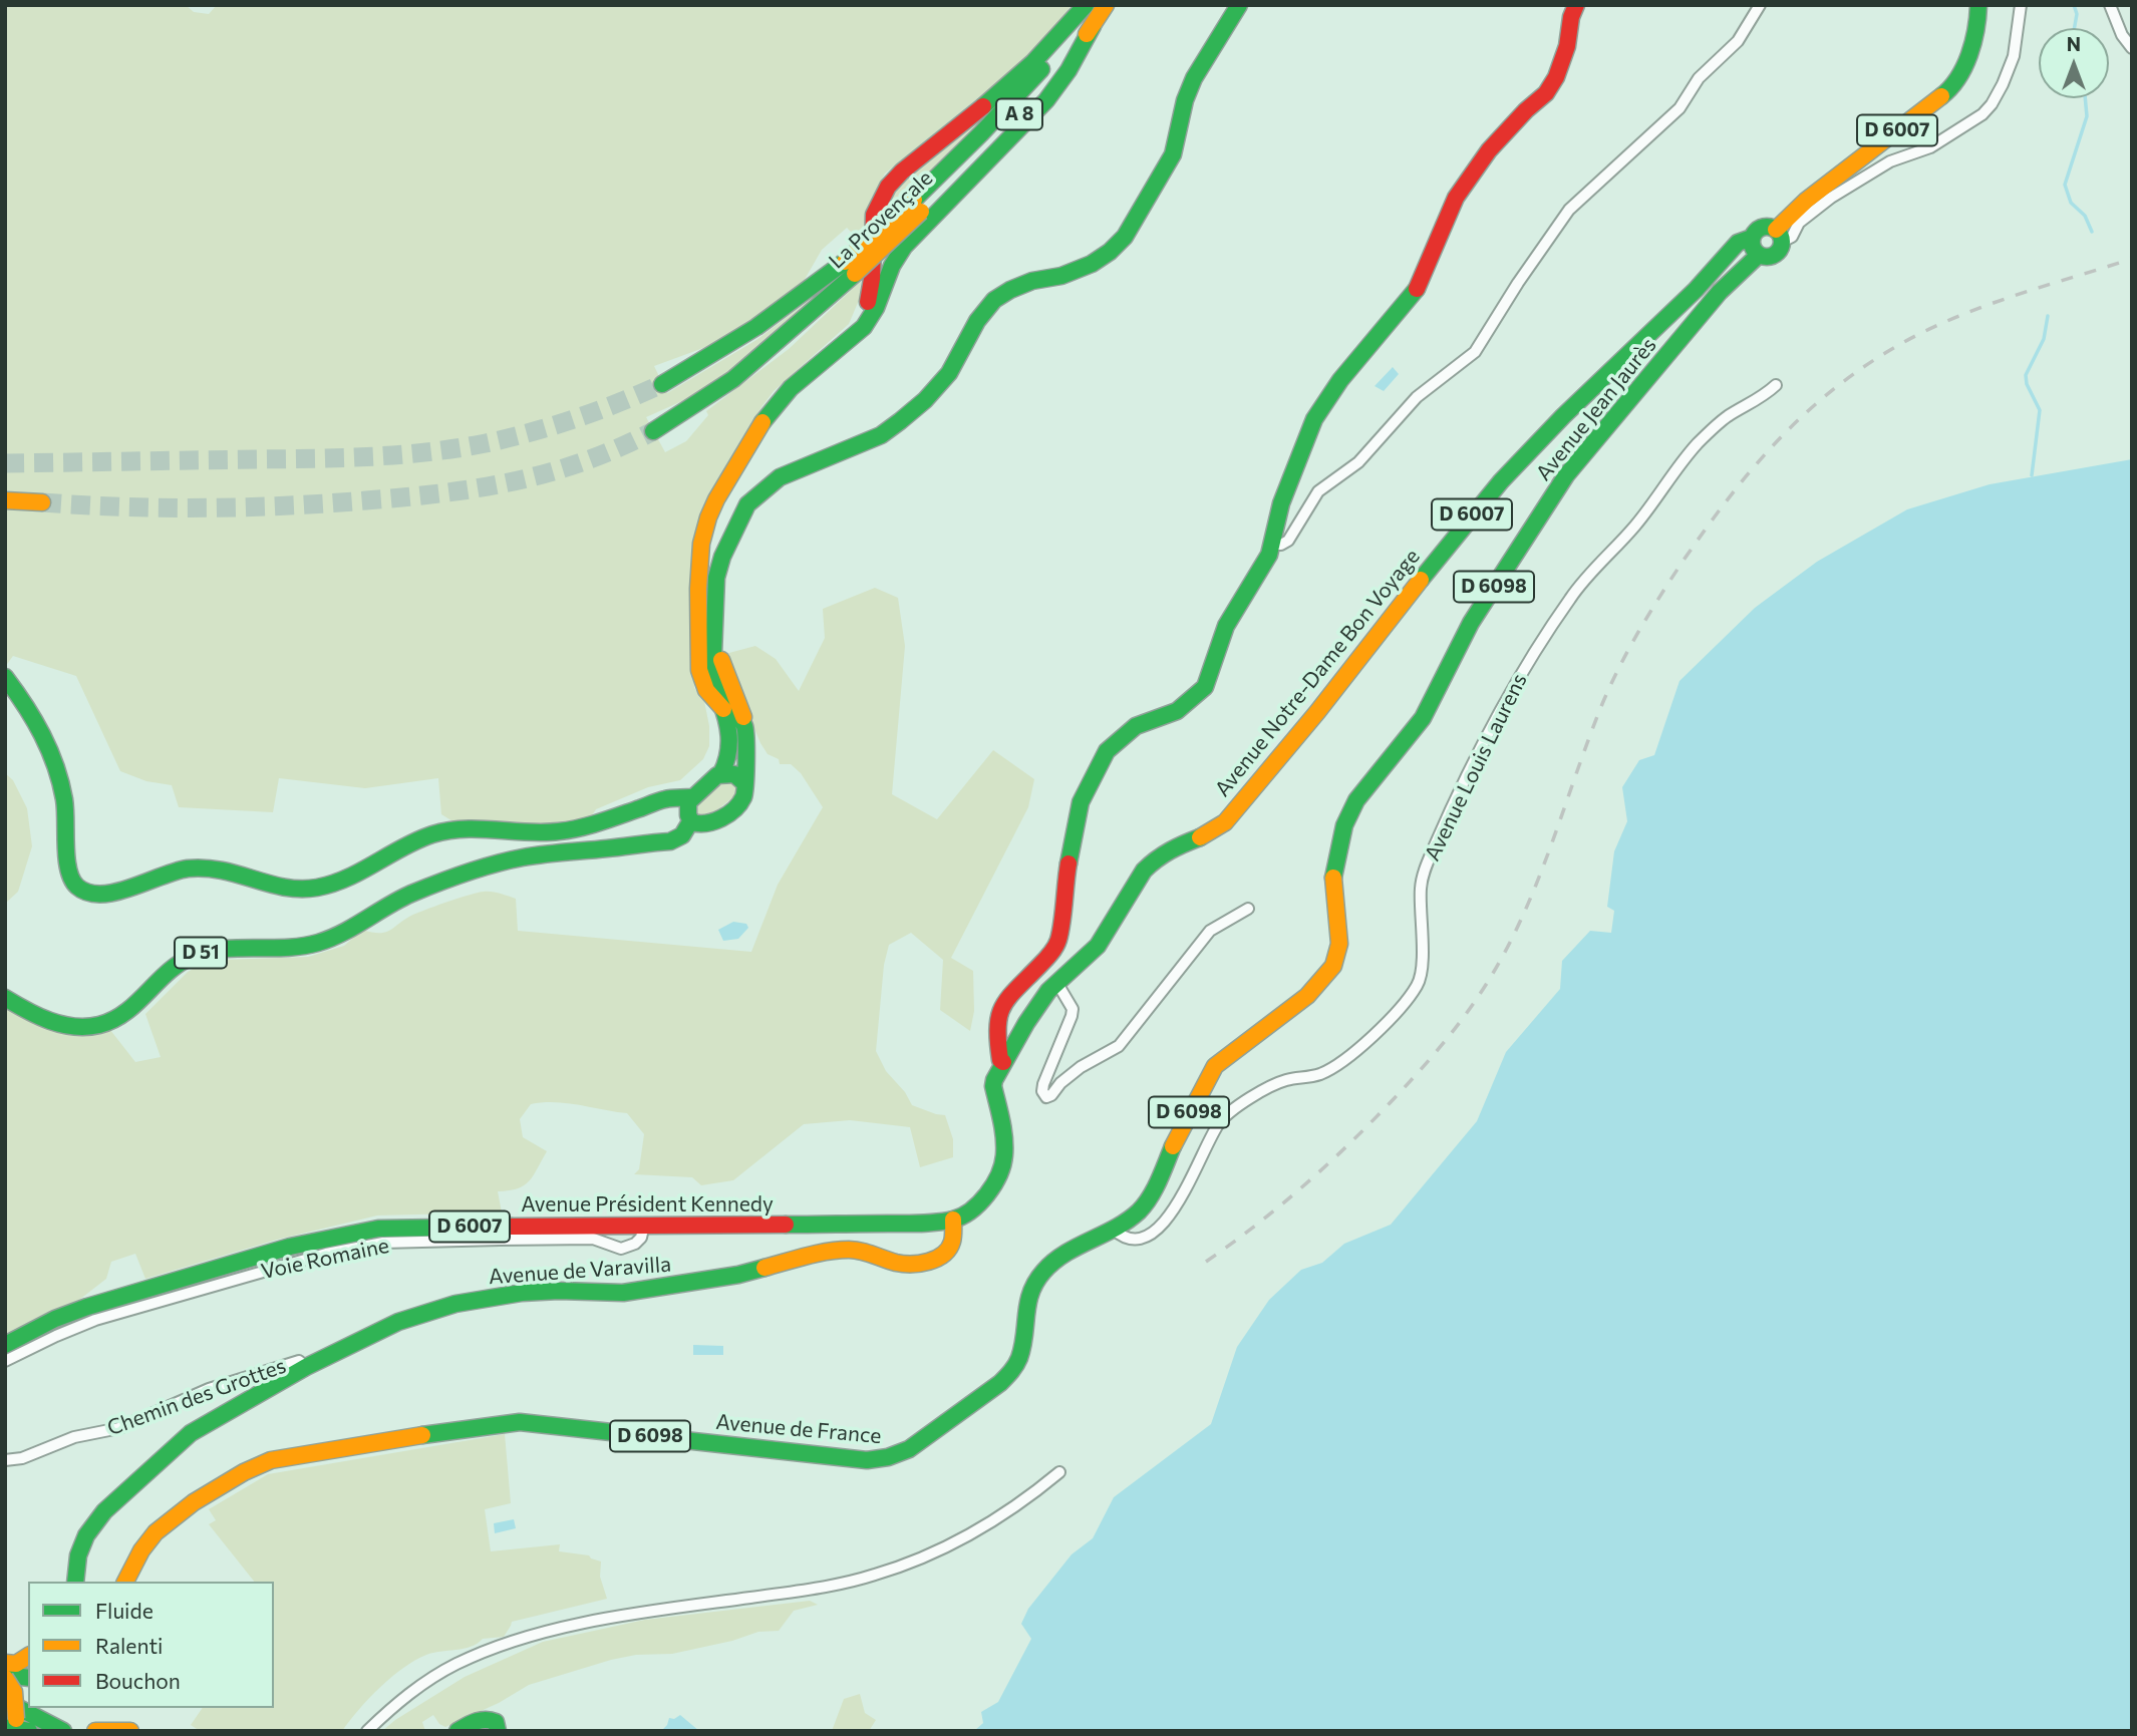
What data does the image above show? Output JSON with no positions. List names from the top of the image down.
{
  "streets": {
    "main road": [
      "A 8",
      "D 6007",
      "La Provençale",
      "Avenue Jean Jaurès",
      "D 6098",
      "Avenue Notre-Dame Bon Voyage",
      "D 51",
      "Avenue Président Kennedy",
      "Avenue de Varavilla",
      "Avenue de France"
    ],
    "street": ["Avenue Louis Laurens", "Voie Romaine", "Chemin des Grottes"]
  },
  "crossings": [
    ["D 6007", "Avenue Jean Jaurès"],
    ["D 6007", "Avenue Notre-Dame Bon Voyage"],
    ["Avenue Jean Jaurès", "Avenue Notre-Dame Bon Voyage"],
    ["Avenue Jean Jaurès", "Avenue Louis Laurens"],
    ["Avenue Jean Jaurès", "Avenue de France"],
    ["Avenue Notre-Dame Bon Voyage", "Avenue Président Kennedy"],
    ["Avenue Louis Laurens", "Avenue de France"],
    ["Avenue Président Kennedy", "Voie Romaine"],
    ["Avenue Président Kennedy", "Avenue de Varavilla"],
    ["Avenue de Varavilla", "Chemin des Grottes"]
  ],
  "legend": ["Fluide", "Ralenti", "Bouchon"],
  "north": "top"
}
